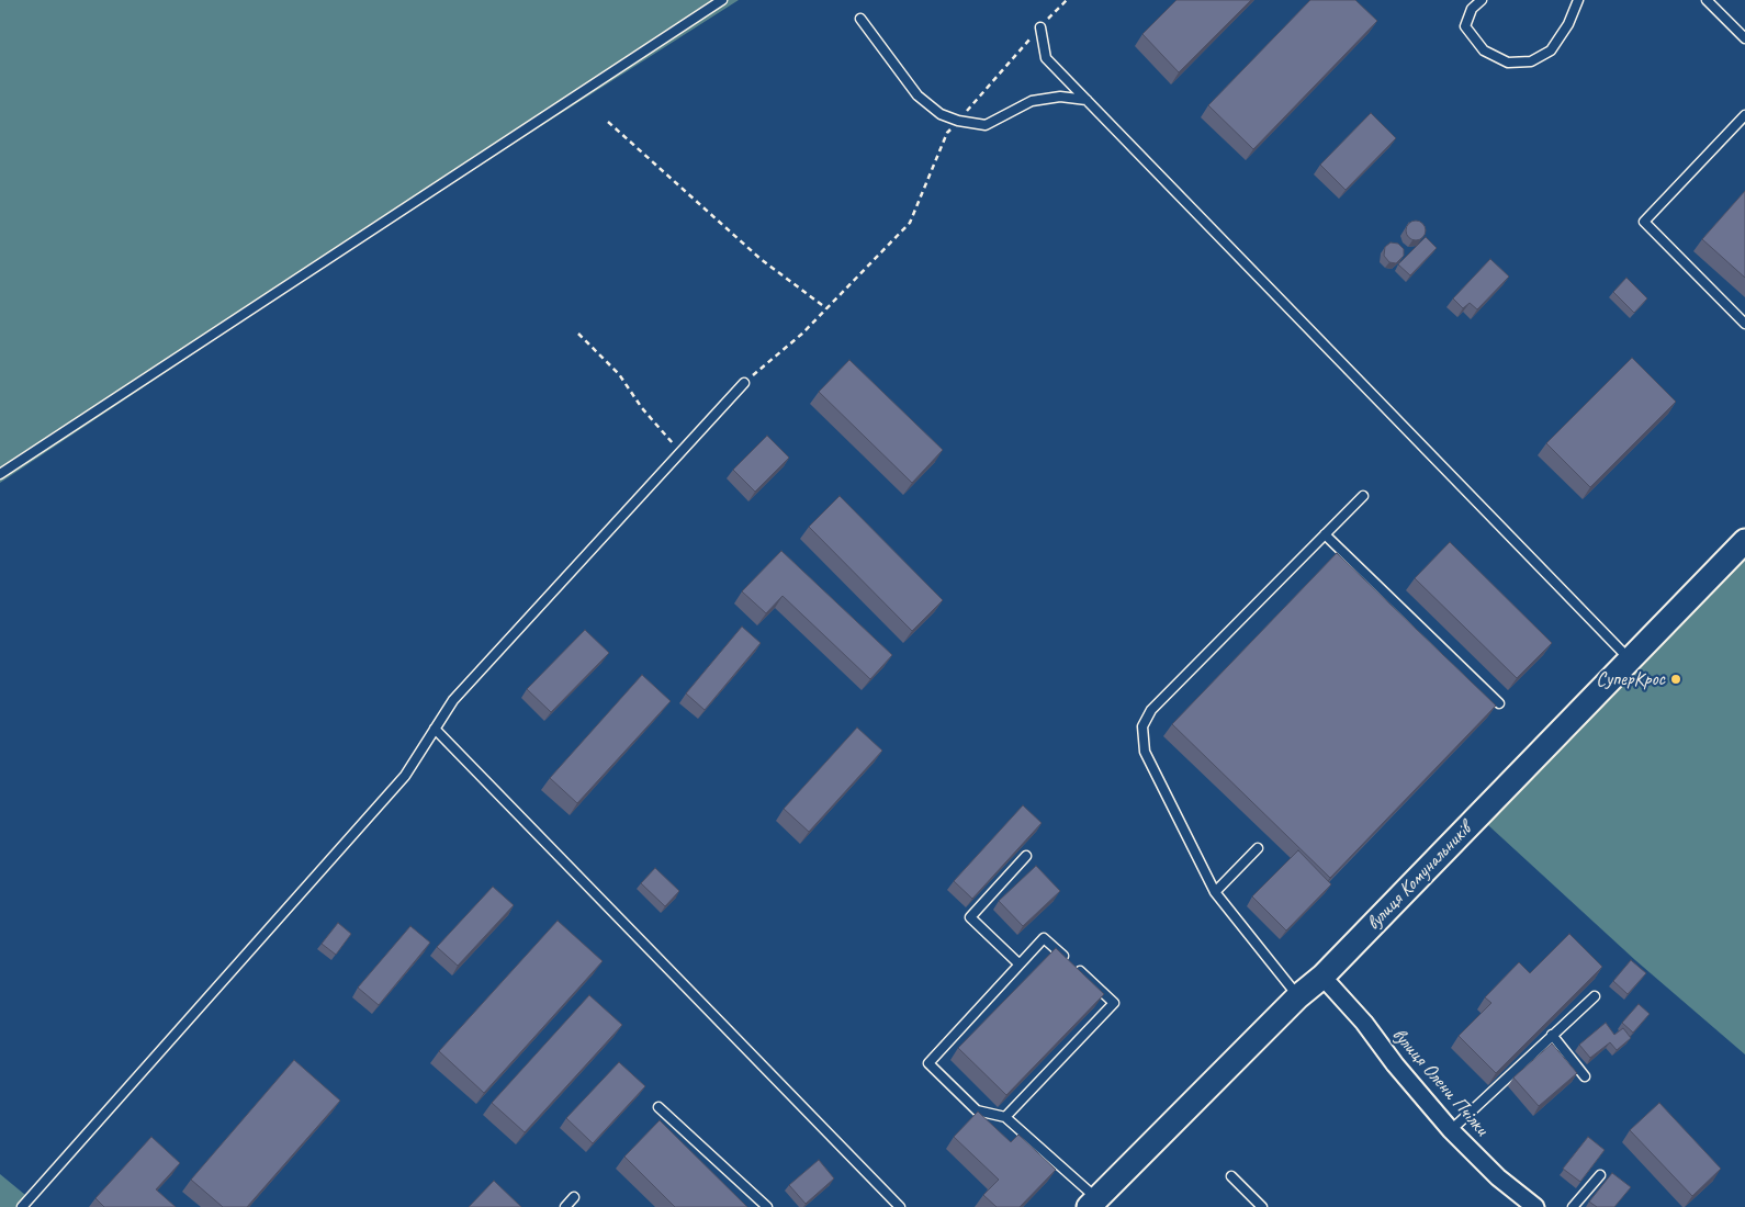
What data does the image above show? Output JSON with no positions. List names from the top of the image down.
{
  "streets": {
    "street": ["вулиця Комунальників", "вулиця Олени Пчілки"]
  },
  "crossings": [
    ["вулиця Комунальників", "вулиця Олени Пчілки"]
  ],
  "places": ["СуперКрос"]
}
